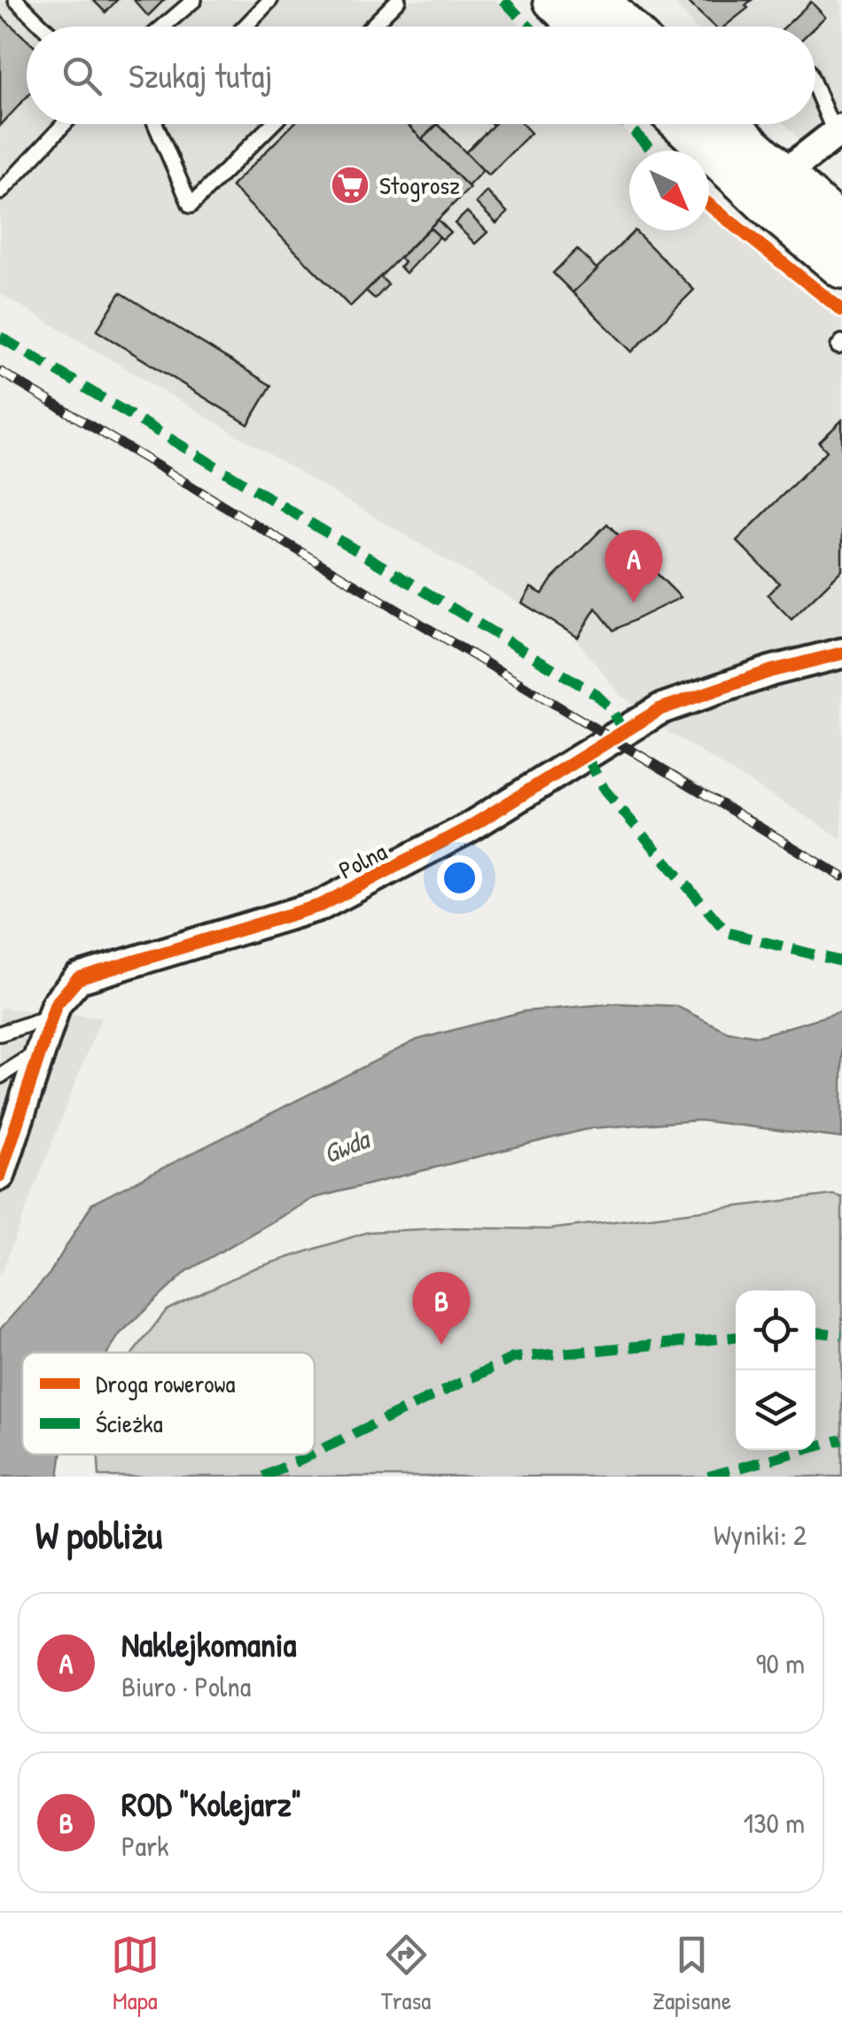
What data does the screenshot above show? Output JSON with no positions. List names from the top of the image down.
{
  "streets": {
    "street": ["Polna"]
  },
  "water": ["Gwda"],
  "places": {
    "supermarket": ["Stogrosz"]
  },
  "legend": ["Droga rowerowa", "Ścieżka"],
  "north": "bottom right",
  "page": {
    "search": "Szukaj tutaj",
    "pins": ["A", "B"],
    "heading": ["W pobliżu", "Wyniki: 2"],
    "list": [
      {
        "mark": "A",
        "name": "Naklejkomania",
        "note": "Biuro · Polna",
        "value": "90 m"
      },
      {
        "mark": "B",
        "name": "ROD \"Kolejarz\"",
        "note": "Park",
        "value": "130 m"
      }
    ],
    "nav": ["Mapa", "Trasa", "Zapisane"]
  }
}
